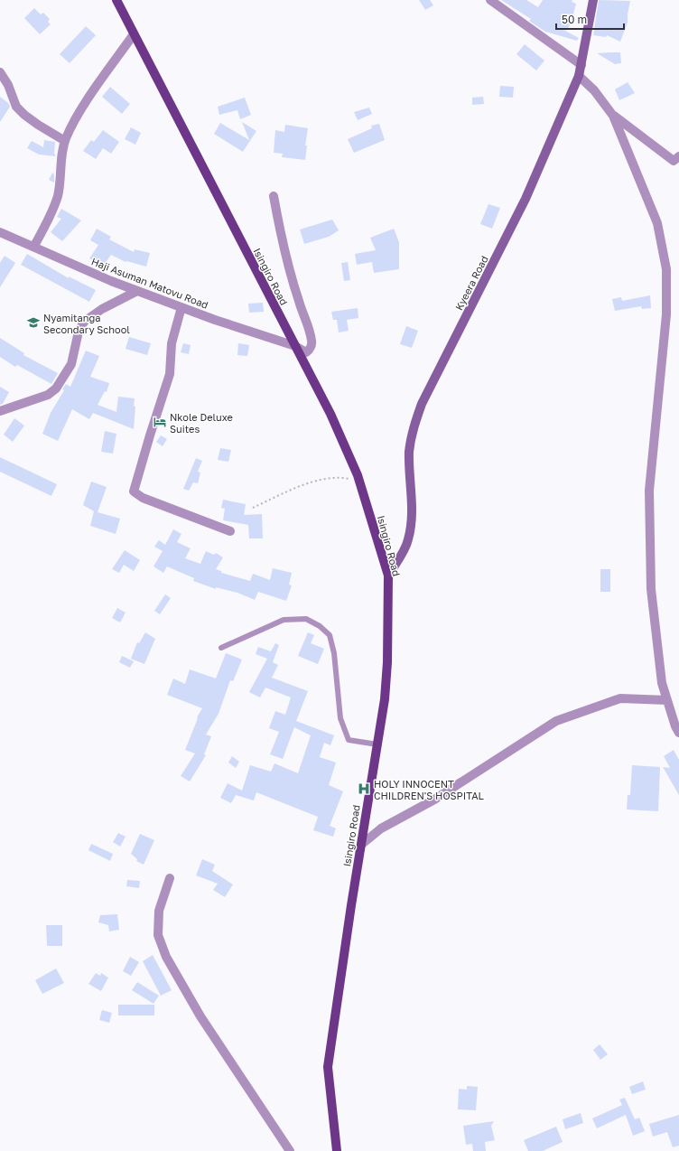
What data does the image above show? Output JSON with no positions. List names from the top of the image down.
{
  "streets": {
    "main road": ["Isingiro Road", "Kyeera Road"],
    "street": ["Haji Asuman Matovu Road"]
  },
  "crossings": [
    ["Isingiro Road", "Haji Asuman Matovu Road"],
    ["Isingiro Road", "Kyeera Road"]
  ],
  "places": {
    "school or university": ["Nyamitanga Secondary School"],
    "hotel": ["Nkole Deluxe Suites"],
    "hospital": ["HOLY INNOCENT CHILDREN'S HOSPITAL"]
  },
  "scale_bar": "50 m"
}
